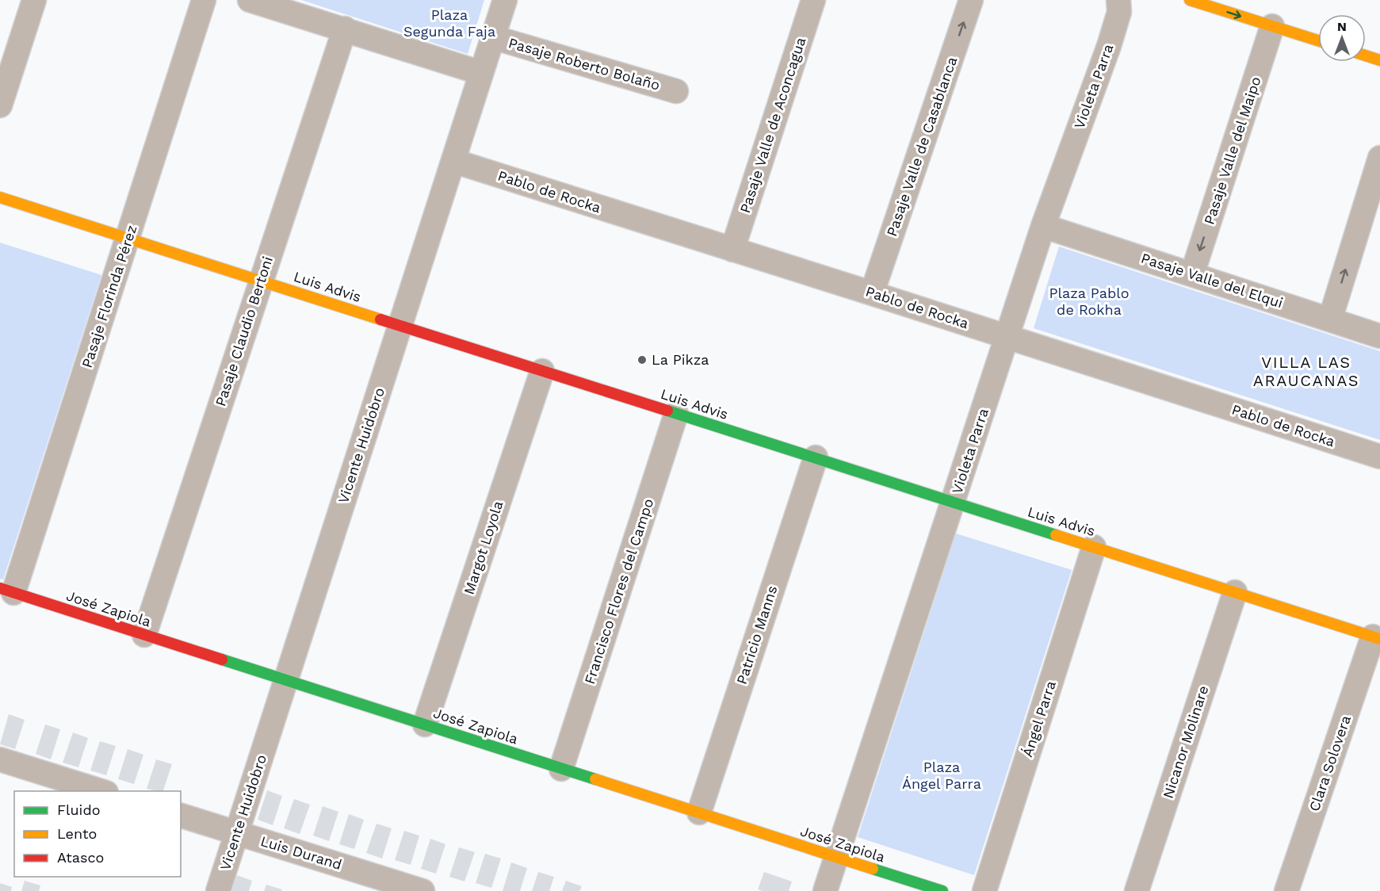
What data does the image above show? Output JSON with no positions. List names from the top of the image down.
{
  "streets": {
    "street": [
      "Pasaje Roberto Bolaño",
      "Violeta Parra",
      "Pasaje Valle de Aconcagua",
      "Pasaje Valle de Casablanca",
      "Pasaje Valle del Maipo",
      "Pablo de Rocka",
      "Pasaje Valle del Elqui",
      "Luis Advis",
      "Pasaje Florinda Pérez",
      "Pasaje Claudio Bertoni",
      "Vicente Huidobro",
      "Margot Loyola",
      "Francisco Flores del Campo",
      "José Zapiola",
      "Patricio Manns",
      "Ángel Parra",
      "Nicanor Molinare",
      "Clara Solovera",
      "Luis Durand"
    ]
  },
  "crossings": [
    ["Pasaje Roberto Bolaño", "Vicente Huidobro"],
    ["Violeta Parra", "Pablo de Rocka"],
    ["Violeta Parra", "Pasaje Valle del Elqui"],
    ["Violeta Parra", "Luis Advis"],
    ["Violeta Parra", "José Zapiola"],
    ["Pasaje Valle de Aconcagua", "Pablo de Rocka"],
    ["Pasaje Valle de Casablanca", "Pablo de Rocka"],
    ["Pasaje Valle del Maipo", "Pasaje Valle del Elqui"],
    ["Pablo de Rocka", "Vicente Huidobro"],
    ["Luis Advis", "Pasaje Florinda Pérez"],
    ["Luis Advis", "Pasaje Claudio Bertoni"],
    ["Luis Advis", "Vicente Huidobro"],
    ["Luis Advis", "Margot Loyola"],
    ["Luis Advis", "Francisco Flores del Campo"],
    ["Luis Advis", "Patricio Manns"],
    ["Luis Advis", "Ángel Parra"],
    ["Luis Advis", "Nicanor Molinare"],
    ["Luis Advis", "Clara Solovera"],
    ["Pasaje Florinda Pérez", "José Zapiola"],
    ["Pasaje Claudio Bertoni", "José Zapiola"],
    ["Vicente Huidobro", "José Zapiola"],
    ["Vicente Huidobro", "Luis Durand"],
    ["Margot Loyola", "José Zapiola"],
    ["Francisco Flores del Campo", "José Zapiola"],
    ["José Zapiola", "Patricio Manns"]
  ],
  "one_way": ["Pasaje Valle de Casablanca"],
  "districts": ["VILLA LAS ARAUCANAS"],
  "parks": ["Plaza Segunda Faja", "Plaza Pablo de Rokha", "Plaza Ángel Parra"],
  "places": ["La Pikza"],
  "legend": ["Fluido", "Lento", "Atasco"],
  "north": "top"
}
